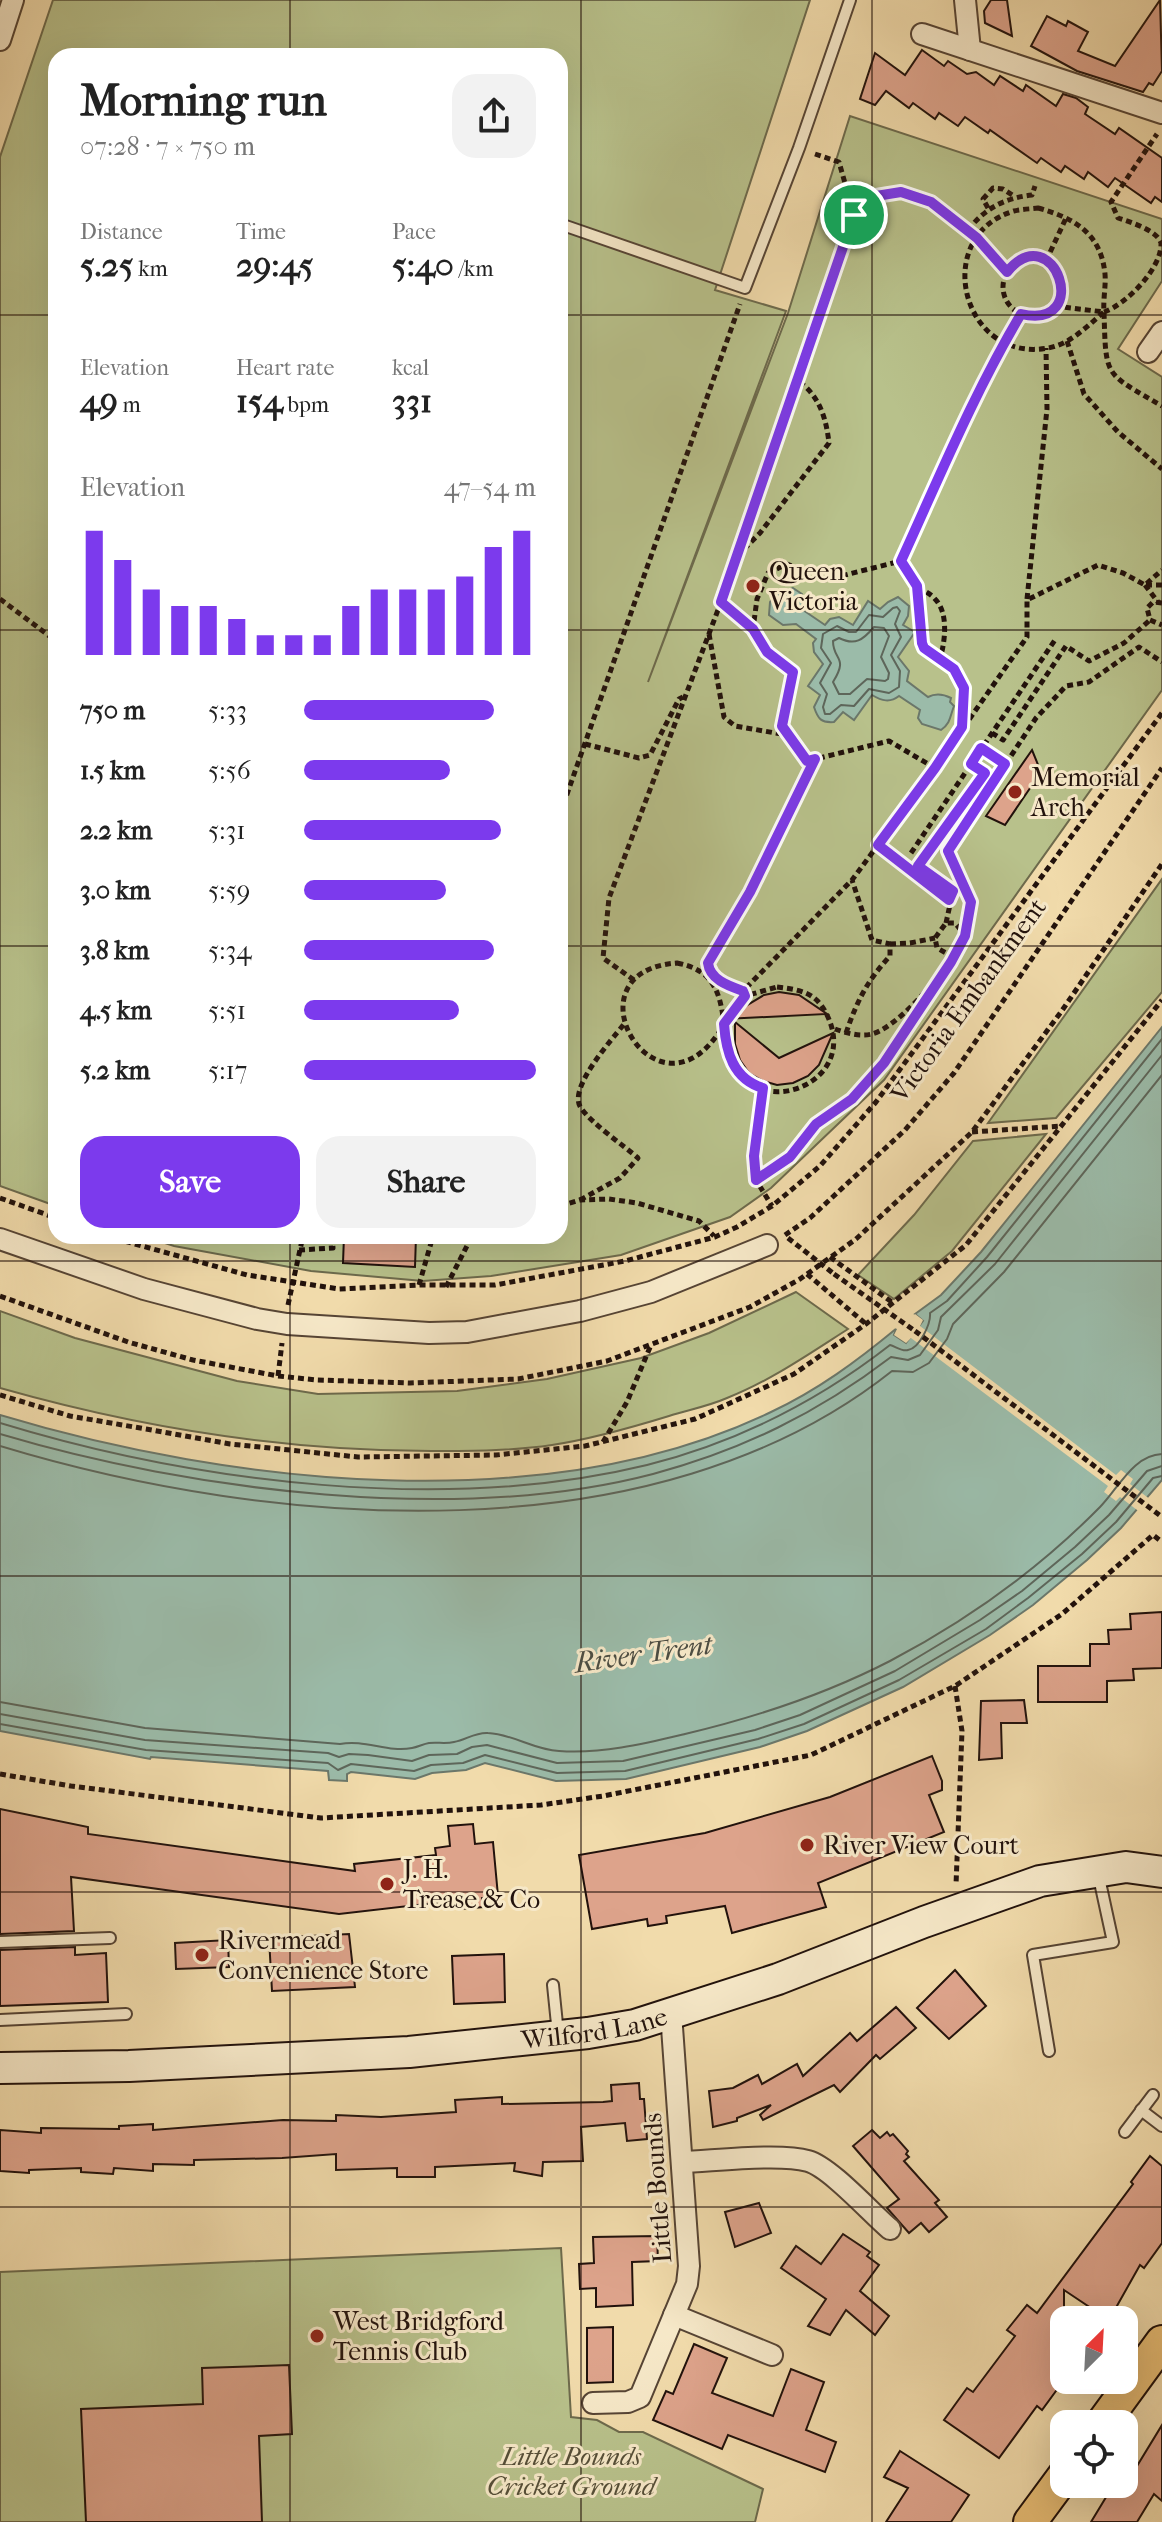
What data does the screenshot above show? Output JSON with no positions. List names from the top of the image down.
{
  "streets": {
    "main road": ["Wilford Lane"],
    "street": ["Little Bounds"],
    "path": ["Victoria Embankment"]
  },
  "crossings": [
    ["Wilford Lane", "Little Bounds"]
  ],
  "water": ["River Trent"],
  "parks": ["Little Bounds Cricket Ground"],
  "places": [
    "Queen Victoria",
    "Memorial Arch",
    "River View Court",
    "J. H. Trease & Co",
    "Rivermead Convenience Store",
    "West Bridgford Tennis Club"
  ],
  "north": "top right",
  "page": {
    "heading": ["Morning run", "07:28 · 7 × 750 m"],
    "stats": [
      ["Distance", "5.25 km"],
      ["Time", "29:45"],
      ["Pace", "5:40 /km"],
      ["Elevation", "49 m"],
      ["Heart rate", "154 bpm"],
      ["kcal", "331"]
    ],
    "chart": ["Elevation", "47–54 m"],
    "list": [
      {
        "name": "750 m",
        "note": "5:33"
      },
      {
        "name": "1.5 km",
        "note": "5:56"
      },
      {
        "name": "2.2 km",
        "note": "5:31"
      },
      {
        "name": "3.0 km",
        "note": "5:59"
      },
      {
        "name": "3.8 km",
        "note": "5:34"
      },
      {
        "name": "4.5 km",
        "note": "5:51"
      },
      {
        "name": "5.2 km",
        "note": "5:17"
      }
    ],
    "buttons": ["Save", "Share"]
  }
}
